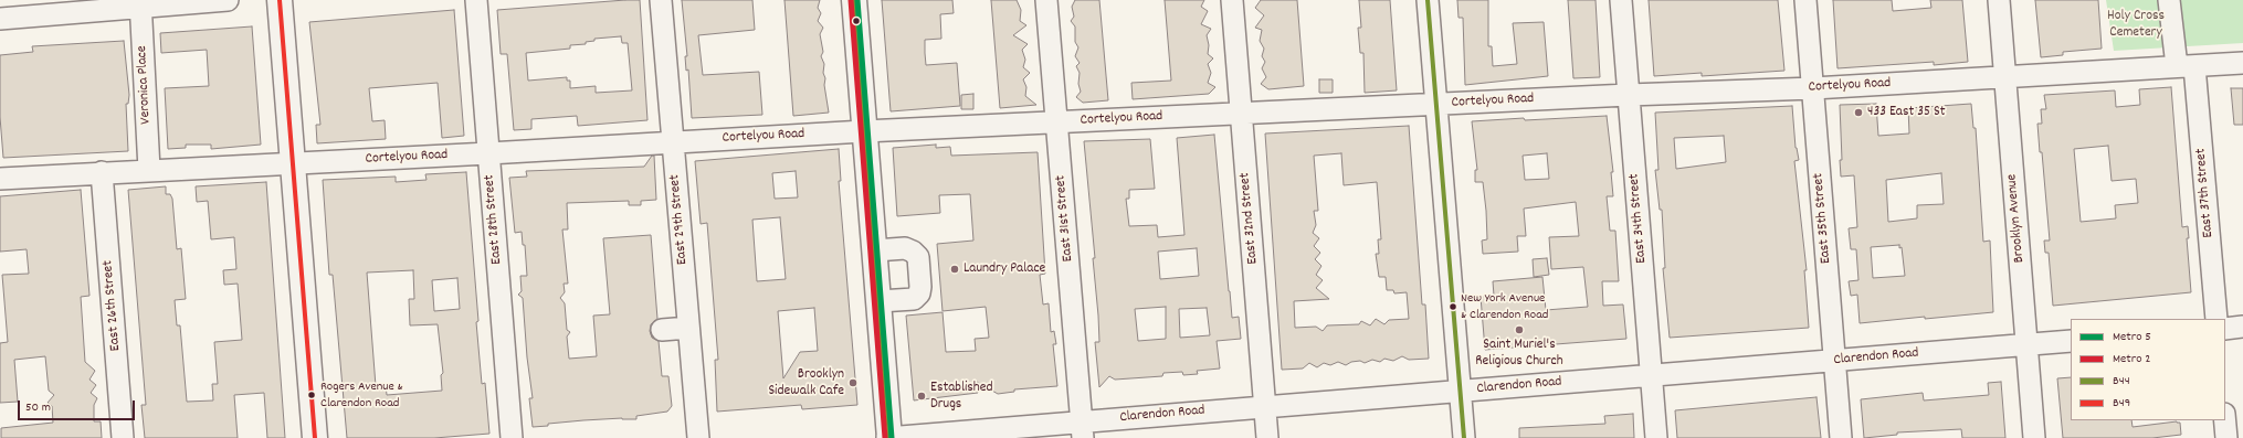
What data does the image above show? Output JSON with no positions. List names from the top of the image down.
{
  "streets": {
    "street": [
      "Veronica Place",
      "Cortelyou Road",
      "East 37th Street",
      "East 31st Street",
      "East 32nd Street",
      "East 34th Street",
      "East 35th Street",
      "Brooklyn Avenue",
      "East 28th Street",
      "East 29th Street",
      "East 26th Street",
      "Clarendon Road"
    ]
  },
  "crossings": [
    ["Veronica Place", "Cortelyou Road"],
    ["Cortelyou Road", "East 37th Street"],
    ["Cortelyou Road", "East 31st Street"],
    ["Cortelyou Road", "East 32nd Street"],
    ["Cortelyou Road", "East 34th Street"],
    ["Cortelyou Road", "East 35th Street"],
    ["Cortelyou Road", "Brooklyn Avenue"],
    ["Cortelyou Road", "East 28th Street"],
    ["Cortelyou Road", "East 29th Street"],
    ["Cortelyou Road", "East 26th Street"],
    ["East 31st Street", "Clarendon Road"],
    ["East 32nd Street", "Clarendon Road"],
    ["East 34th Street", "Clarendon Road"],
    ["East 35th Street", "Clarendon Road"],
    ["Brooklyn Avenue", "Clarendon Road"]
  ],
  "parks": ["Holy Cross Cemetery"],
  "places": [
    "433 East 35 St",
    "Laundry Palace",
    "New York Avenue & Clarendon Road",
    "Saint Muriel's Religious Church",
    "Brooklyn Sidewalk Cafe",
    "Rogers Avenue & Clarendon Road",
    "Established Drugs"
  ],
  "lines": [
    "metro line 5",
    "metro line 2",
    "transit line B44",
    "transit line B49"
  ],
  "legend": [
    "Metro 5",
    "Metro 2",
    "B44",
    "B49"
  ],
  "scale_bar": "50 m"
}
